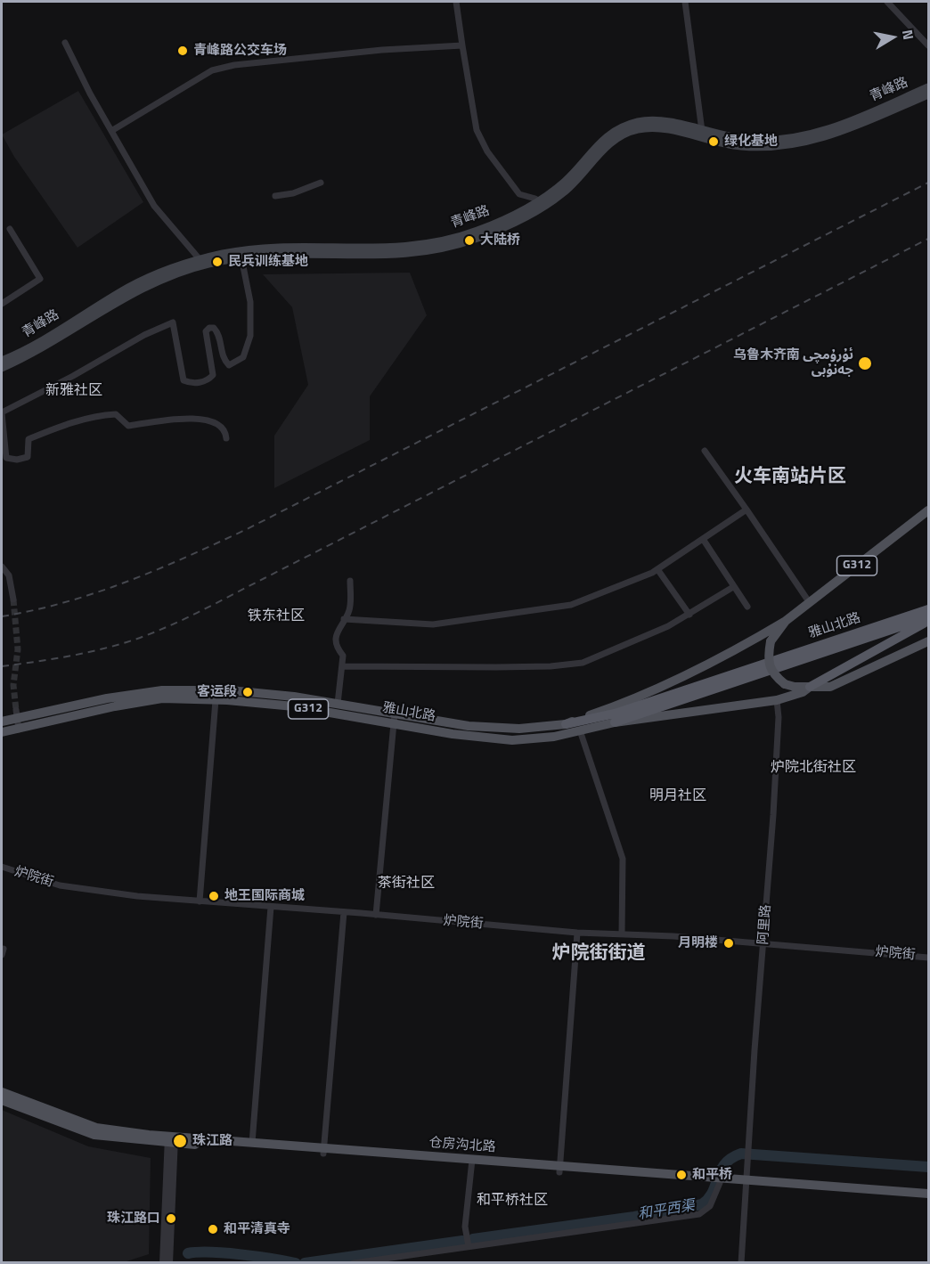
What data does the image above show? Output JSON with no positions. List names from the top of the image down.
{
  "streets": {
    "highway": ["雅山北路"],
    "main road": ["青峰路", "G312", "仓房沟北路"],
    "street": ["炉院街", "阿里路"]
  },
  "crossings": [
    ["G312", "雅山北路"],
    ["雅山北路", "阿里路"],
    ["炉院街", "阿里路"],
    ["阿里路", "仓房沟北路"]
  ],
  "districts": [
    "新雅社区",
    "火车南站片区",
    "铁东社区",
    "炉院北街社区",
    "明月社区",
    "茶街社区",
    "炉院街街道",
    "和平桥社区"
  ],
  "water": ["和平西渠"],
  "places": [
    "青峰路公交车场",
    "绿化基地",
    "大陆桥",
    "民兵训练基地",
    "乌鲁木齐南 ئۇرۇمچى جەنۇبى",
    "客运段",
    "地王国际商城",
    "月明楼",
    "珠江路",
    "和平桥",
    "珠江路口",
    "和平清真寺"
  ],
  "north": "right"
}
